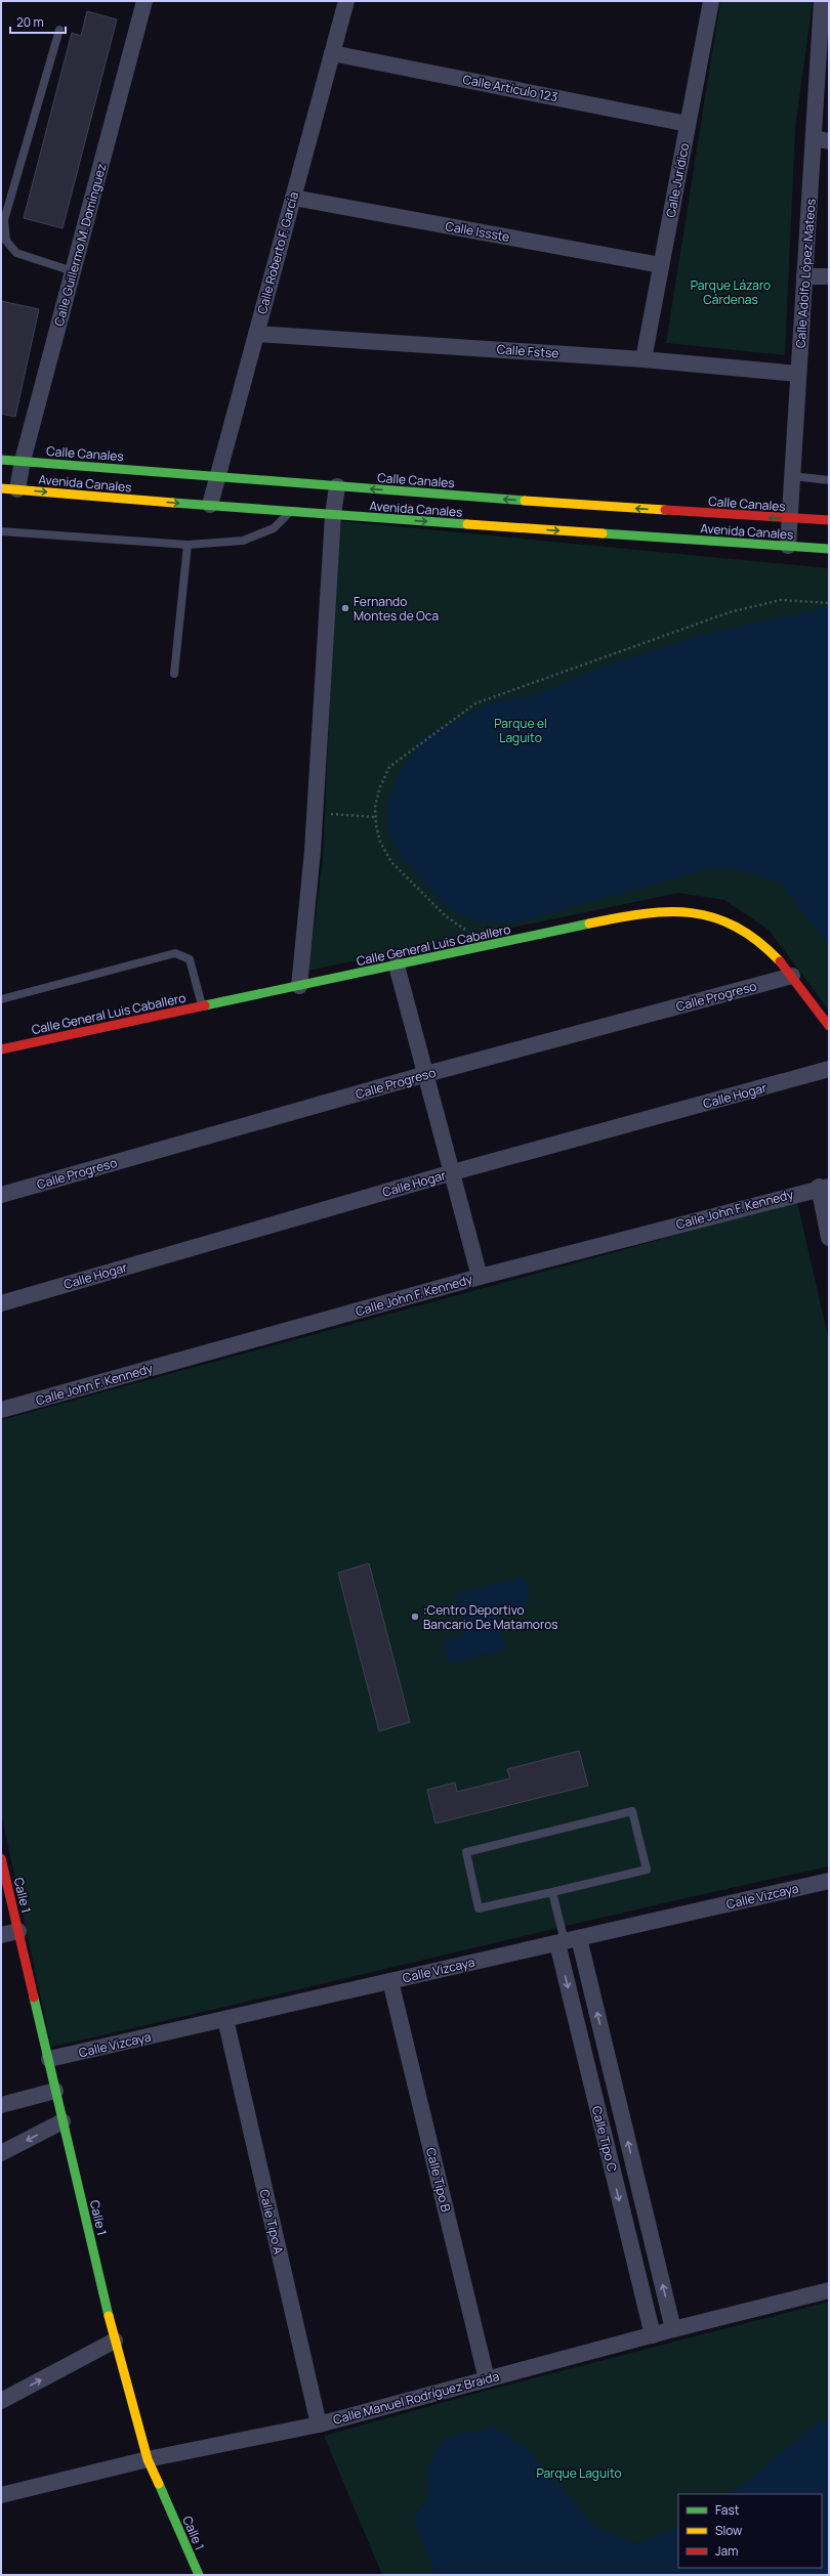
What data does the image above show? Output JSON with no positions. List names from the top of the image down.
{
  "streets": {
    "main road": [
      "Calle Canales",
      "Avenida Canales",
      "Calle General Luis Caballero",
      "Calle 1"
    ],
    "street": [
      "Calle Artículo 123",
      "Calle Jurídico",
      "Calle Issste",
      "Calle Guillermo M. Domínguez",
      "Calle Roberto F. García",
      "Calle Adolfo López Mateos",
      "Calle Fstse",
      "Calle Progreso",
      "Calle Hogar",
      "Calle John F. Kennedy",
      "Calle Vizcaya",
      "Calle Tipo C",
      "Calle Tipo B",
      "Calle Tipo A",
      "Calle Manuel Rodríguez Braida"
    ]
  },
  "crossings": [
    ["Calle Artículo 123", "Calle Jurídico"],
    ["Calle Artículo 123", "Calle Roberto F. García"],
    ["Calle Jurídico", "Calle Issste"],
    ["Calle Jurídico", "Calle Fstse"],
    ["Calle Issste", "Calle Roberto F. García"],
    ["Calle Guillermo M. Domínguez", "Calle Canales"],
    ["Calle Guillermo M. Domínguez", "Avenida Canales"],
    ["Calle Roberto F. García", "Calle Fstse"],
    ["Calle Roberto F. García", "Calle Canales"],
    ["Calle Roberto F. García", "Avenida Canales"],
    ["Calle Adolfo López Mateos", "Calle Fstse"],
    ["Calle Adolfo López Mateos", "Calle Canales"],
    ["Calle Adolfo López Mateos", "Avenida Canales"],
    ["Calle General Luis Caballero", "Calle Progreso"],
    ["Calle 1", "Calle Vizcaya"],
    ["Calle 1", "Calle Manuel Rodríguez Braida"],
    ["Calle Vizcaya", "Calle Tipo C"],
    ["Calle Vizcaya", "Calle Tipo B"],
    ["Calle Vizcaya", "Calle Tipo A"],
    ["Calle Tipo C", "Calle Manuel Rodríguez Braida"],
    ["Calle Tipo B", "Calle Manuel Rodríguez Braida"],
    ["Calle Tipo A", "Calle Manuel Rodríguez Braida"]
  ],
  "one_way": ["Calle Canales", "Avenida Canales"],
  "parks": ["Parque Lázaro Cárdenas", "Parque el Laguito", "Parque Laguito"],
  "places": ["Fernando Montes de Oca", ":Centro Deportivo Bancario De Matamoros"],
  "legend": ["Fast", "Slow", "Jam"],
  "scale_bar": "20 m"
}
